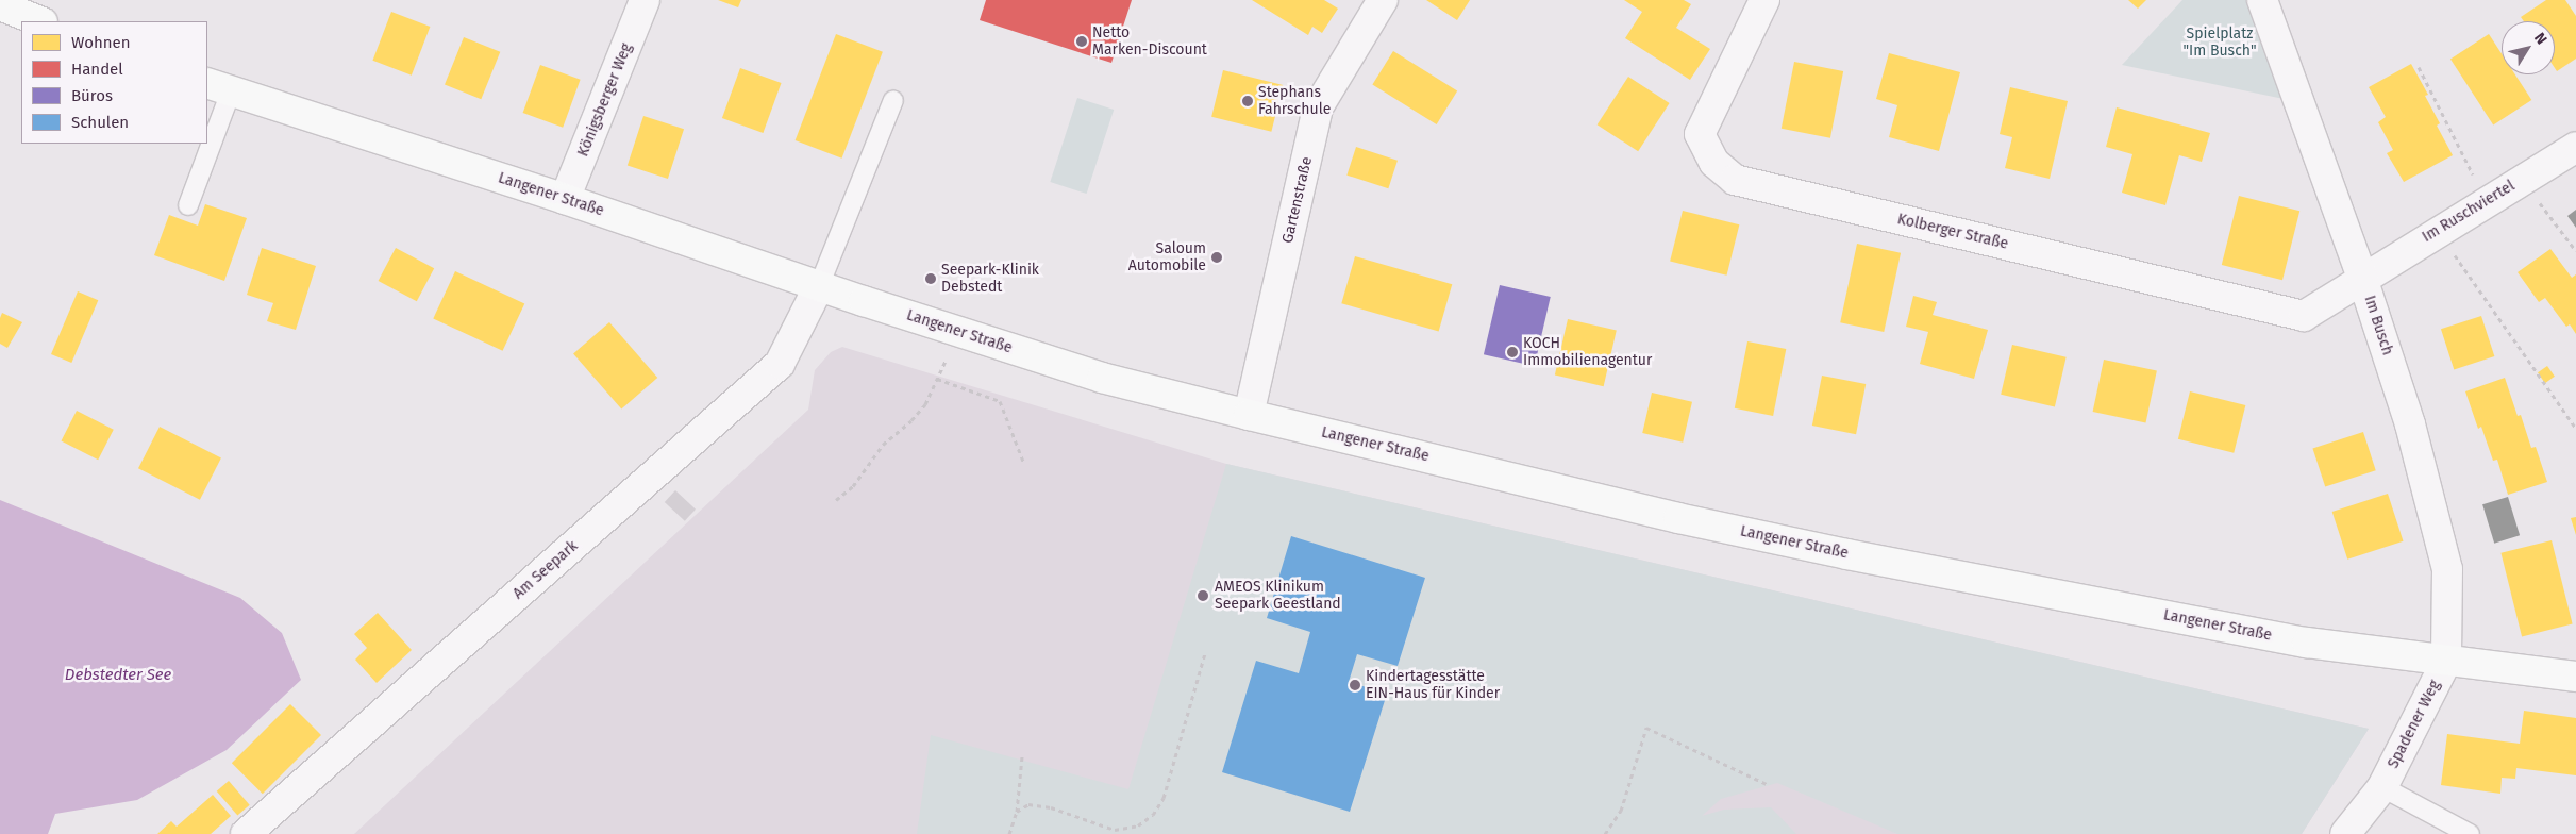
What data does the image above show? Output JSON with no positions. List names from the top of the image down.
{
  "streets": {
    "main road": ["Langener Straße"],
    "street": [
      "Königsberger Weg",
      "Gartenstraße",
      "Im Ruschviertel",
      "Kolberger Straße",
      "Im Busch",
      "Am Seepark",
      "Spadener Weg"
    ]
  },
  "crossings": [
    ["Königsberger Weg", "Langener Straße"],
    ["Langener Straße", "Gartenstraße"],
    ["Langener Straße", "Im Busch"],
    ["Langener Straße", "Am Seepark"],
    ["Langener Straße", "Spadener Weg"],
    ["Im Ruschviertel", "Kolberger Straße"],
    ["Im Ruschviertel", "Im Busch"],
    ["Kolberger Straße", "Im Busch"],
    ["Im Busch", "Spadener Weg"]
  ],
  "water": ["Debstedter See"],
  "parks": ["Spielplatz \"Im Busch\""],
  "places": [
    "Netto Marken-Discount",
    "Stephans Fahrschule",
    "Saloum Automobile",
    "Seepark-Klinik Debstedt",
    "KOCH Immobilienagentur",
    "AMEOS Klinikum Seepark Geestland",
    "Kindertagesstätte EIN-Haus für Kinder"
  ],
  "legend": [
    "Wohnen",
    "Handel",
    "Büros",
    "Schulen"
  ],
  "north": "top right"
}
